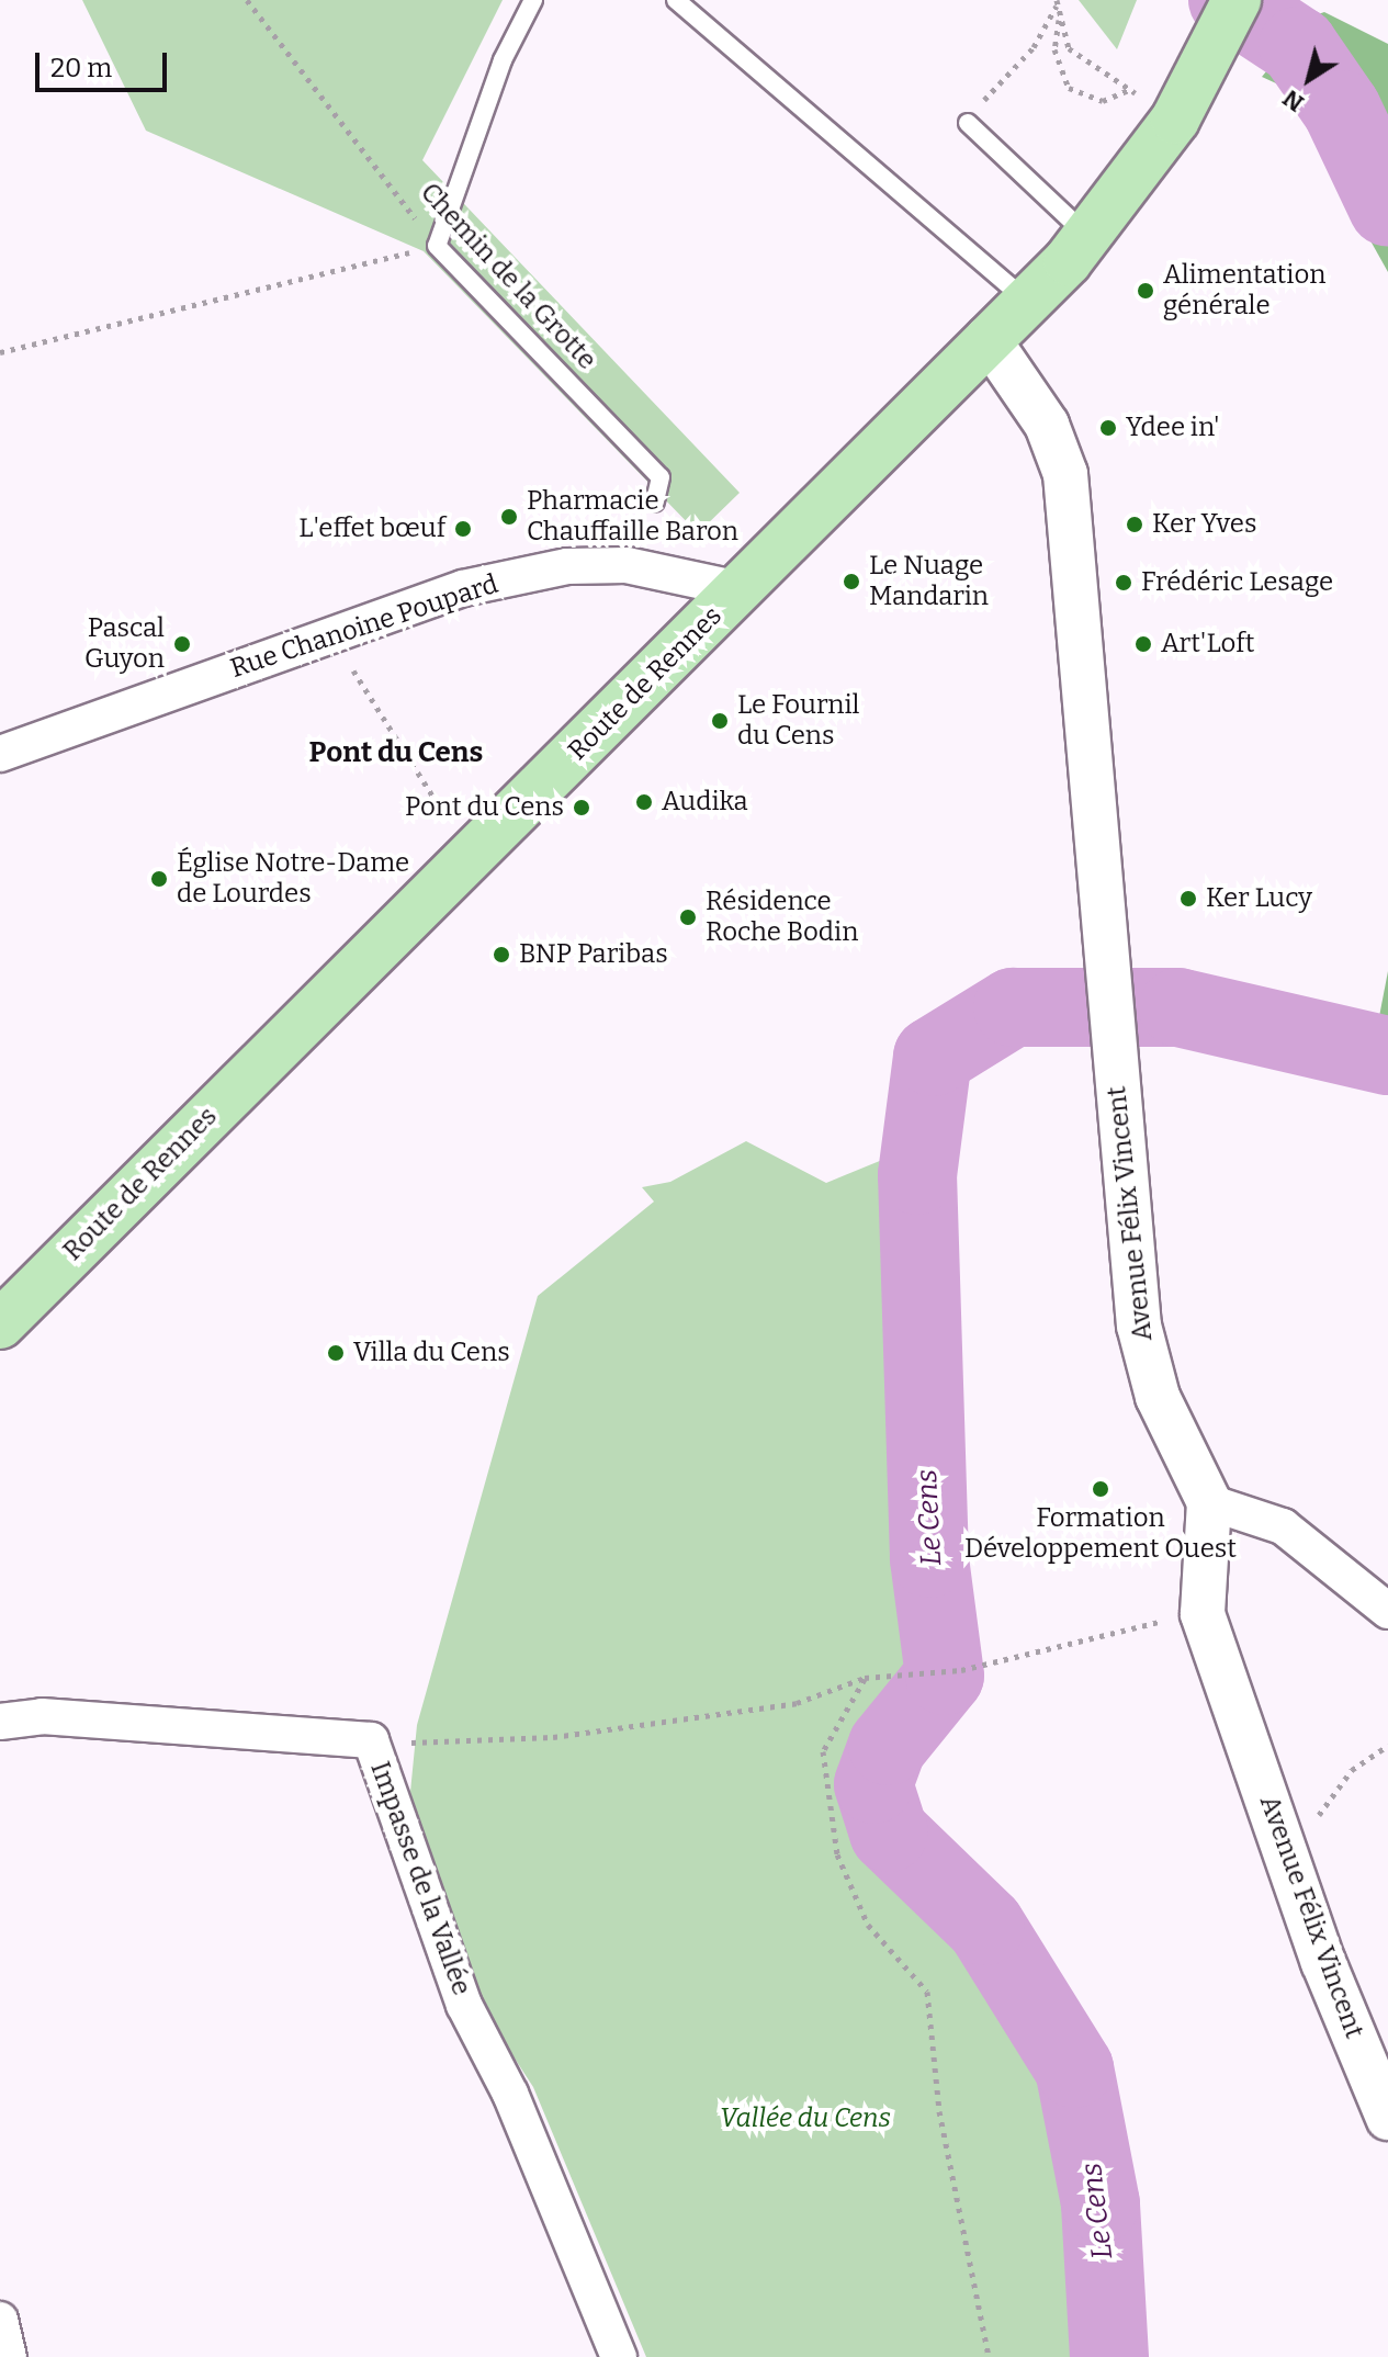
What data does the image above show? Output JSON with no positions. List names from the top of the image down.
{
  "streets": {
    "main road": ["Route de Rennes"],
    "street": ["Rue Chanoine Poupard", "Avenue Félix Vincent", "Impasse de la Vallée"],
    "lane": ["Chemin de la Grotte"]
  },
  "crossings": [
    ["Rue Chanoine Poupard", "Route de Rennes"],
    ["Route de Rennes", "Avenue Félix Vincent"]
  ],
  "districts": ["Pont du Cens"],
  "water": ["Le Cens"],
  "parks": ["Vallée du Cens"],
  "places": [
    "Alimentation générale",
    "Ydee in'",
    "Pharmacie Chauffaille Baron",
    "Ker Yves",
    "L'effet bœuf",
    "Le Nuage Mandarin",
    "Frédéric Lesage",
    "Pascal Guyon",
    "Art'Loft",
    "Le Fournil du Cens",
    "Audika",
    "Pont du Cens",
    "Église Notre-Dame de Lourdes",
    "Ker Lucy",
    "Résidence Roche Bodin",
    "BNP Paribas",
    "Villa du Cens",
    "Formation Développement Ouest"
  ],
  "scale_bar": "20 m",
  "north": "bottom left"
}
